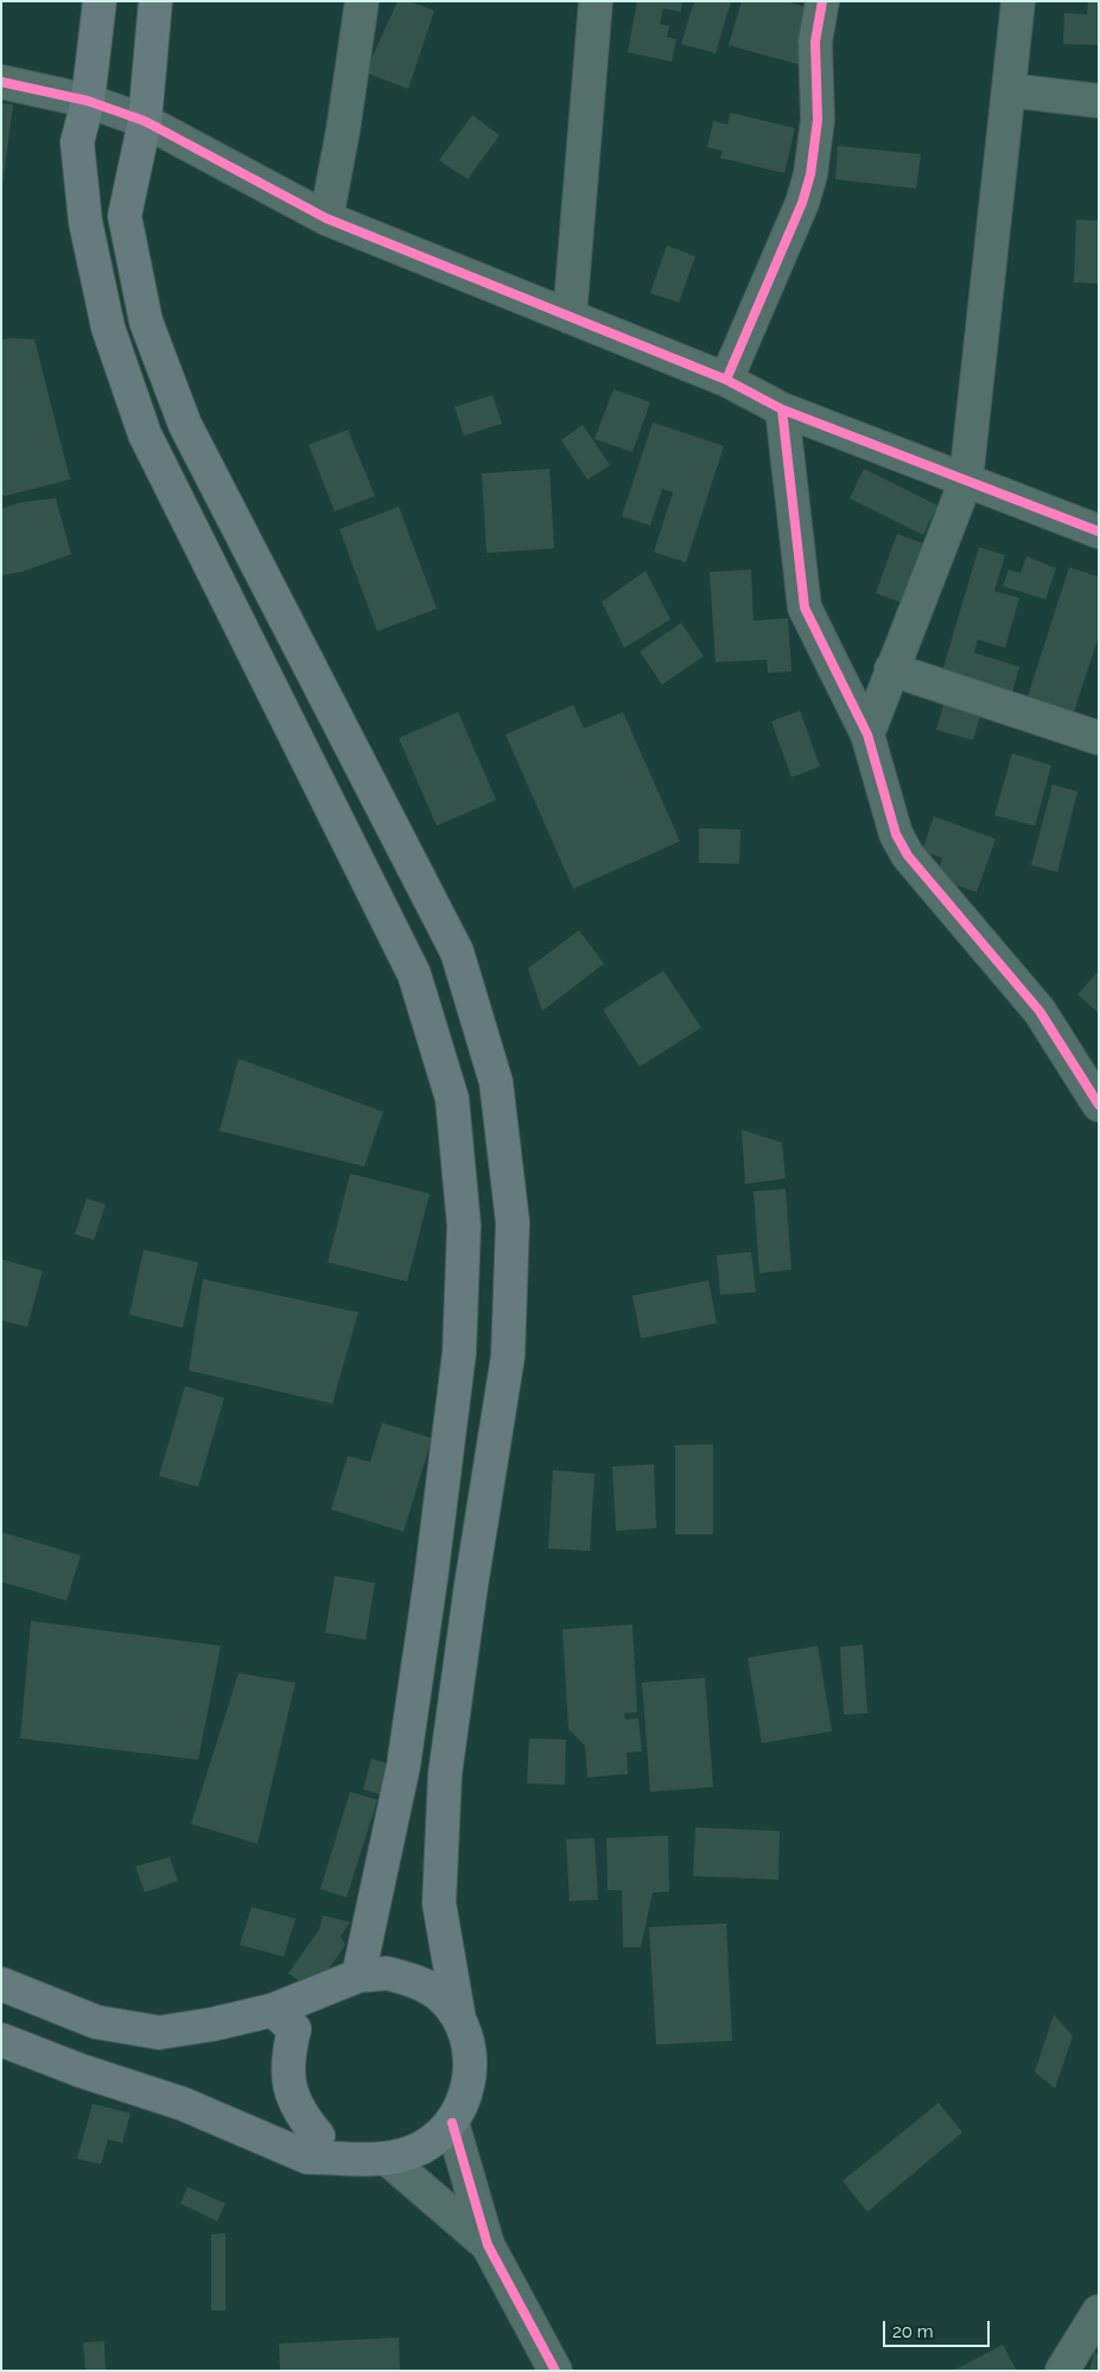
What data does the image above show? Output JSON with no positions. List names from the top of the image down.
{
  "scale_bar": "20 m"
}
